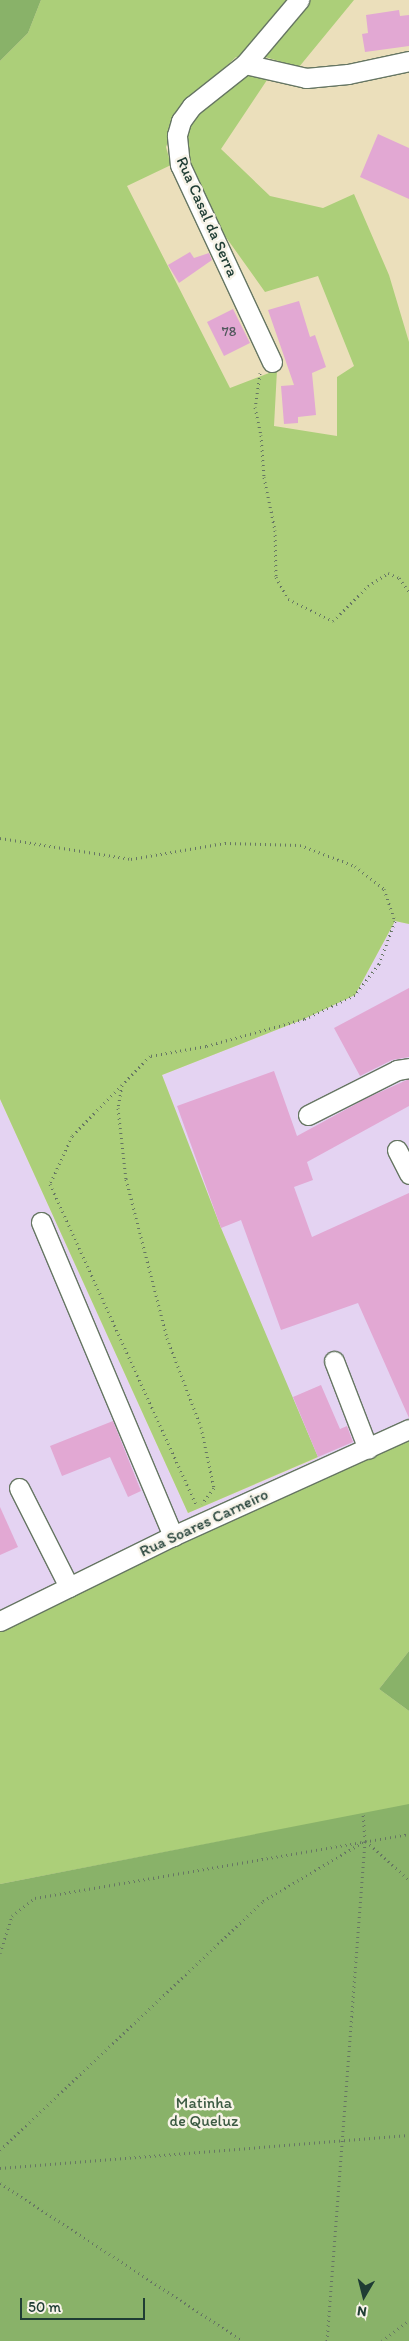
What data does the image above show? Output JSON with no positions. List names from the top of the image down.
{
  "streets": {
    "street": ["Rua Casal da Serra", "Rua Soares Carneiro"]
  },
  "parks": ["Matinha de Queluz"],
  "house_numbers": ["78"],
  "scale_bar": "50 m",
  "north": "bottom"
}
